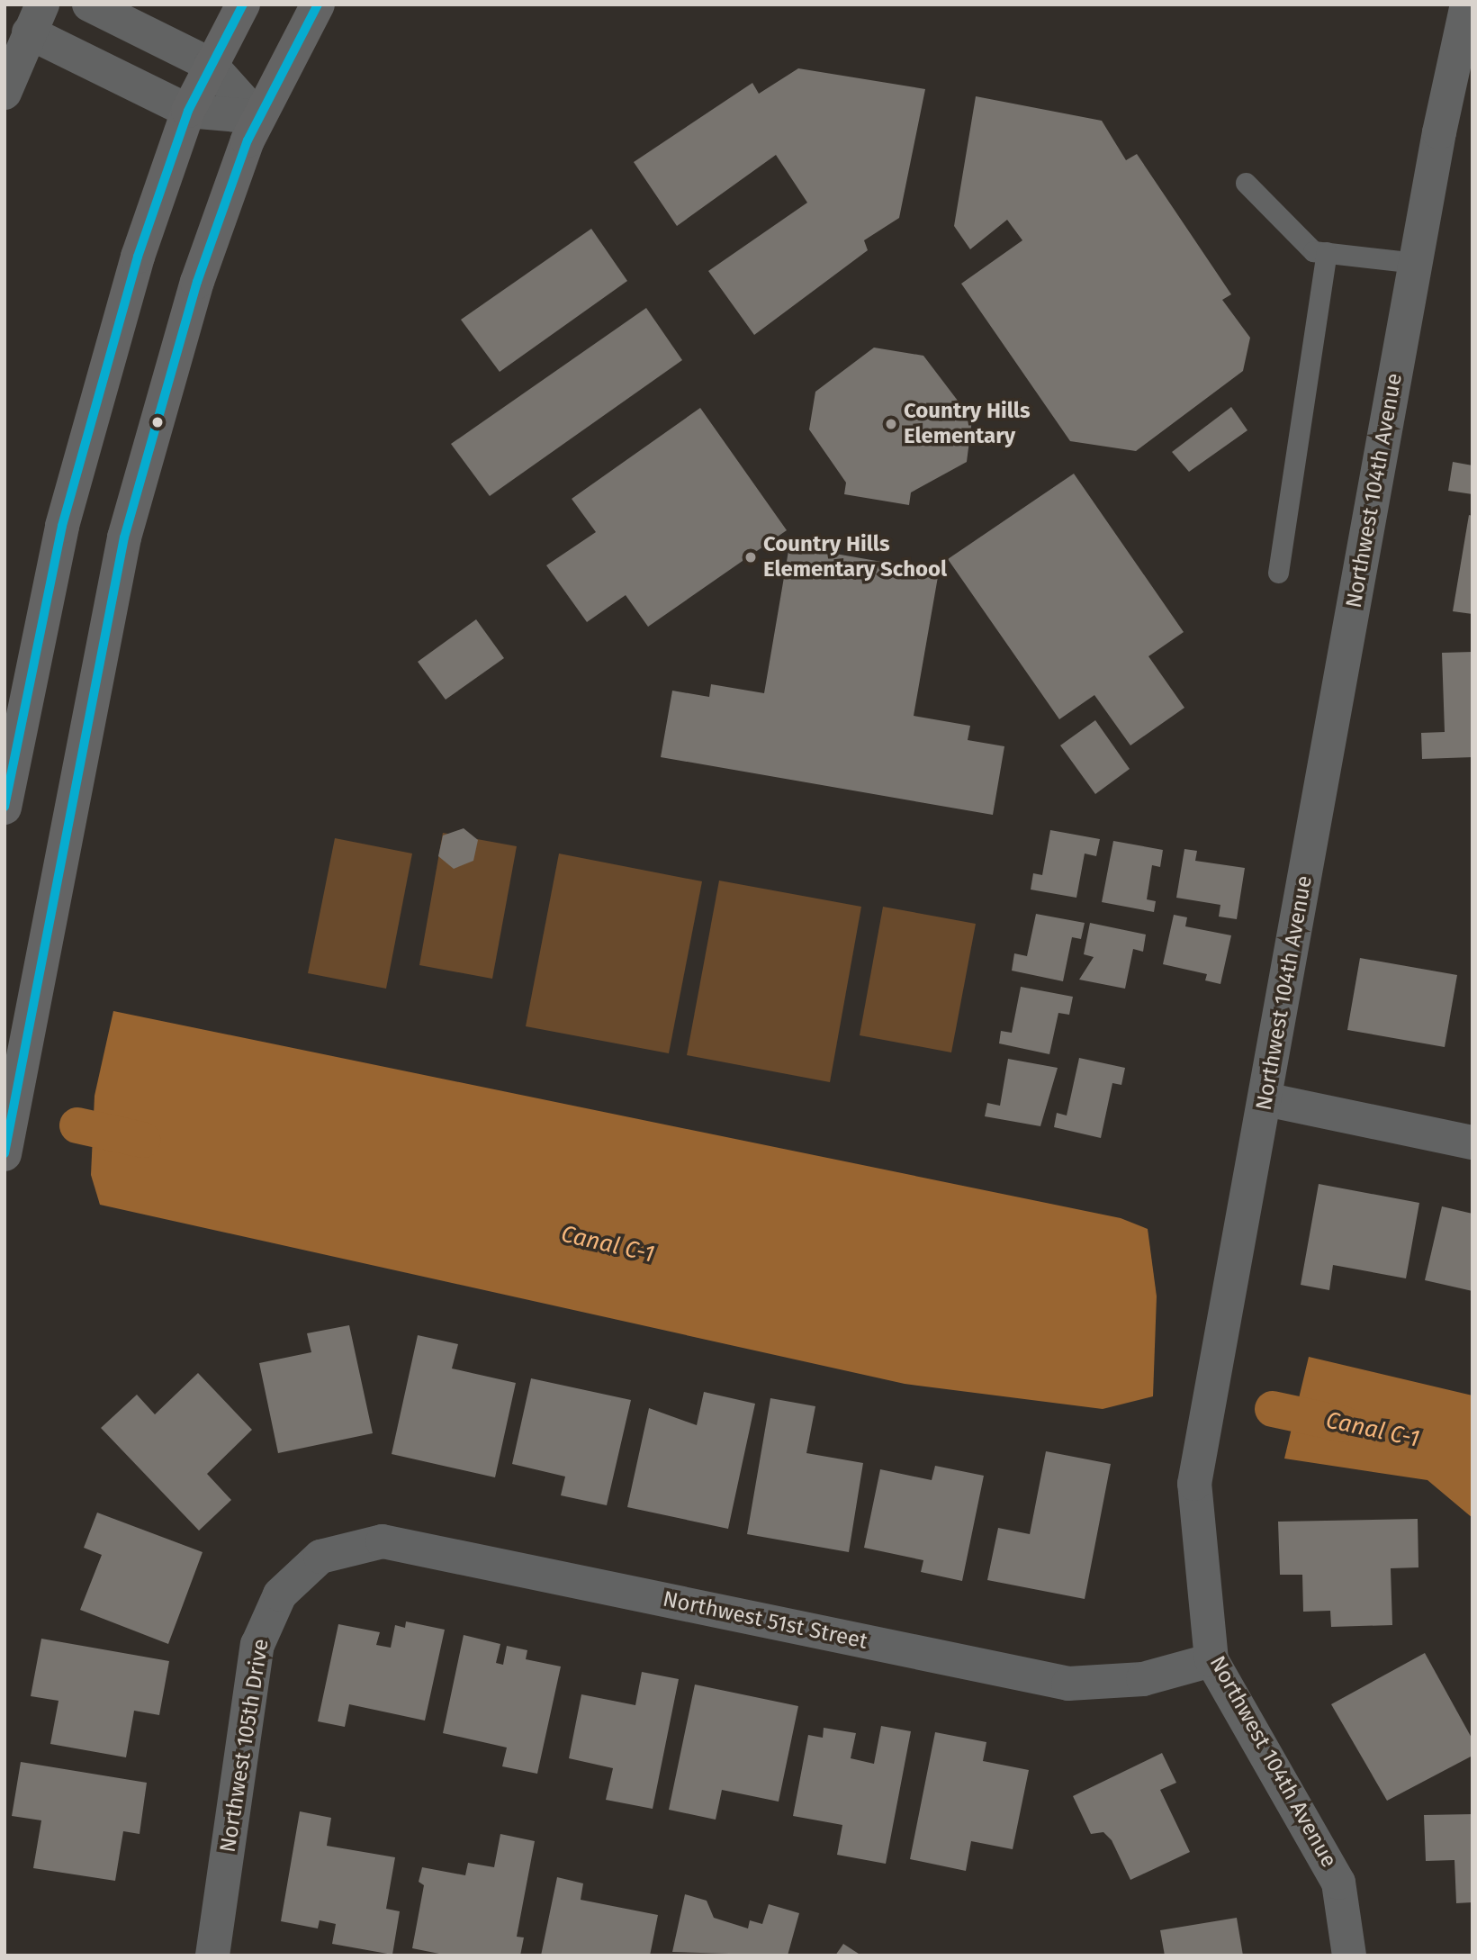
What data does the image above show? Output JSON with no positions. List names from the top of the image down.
{
  "streets": {
    "street": ["Northwest 104th Avenue", "Northwest 51st Street", "Northwest 105th Drive"]
  },
  "crossings": [
    ["Northwest 104th Avenue", "Northwest 51st Street"],
    ["Northwest 51st Street", "Northwest 105th Drive"]
  ],
  "water": ["Canal C-1"],
  "places": ["Country Hills Elementary", "Country Hills Elementary School"]
}
